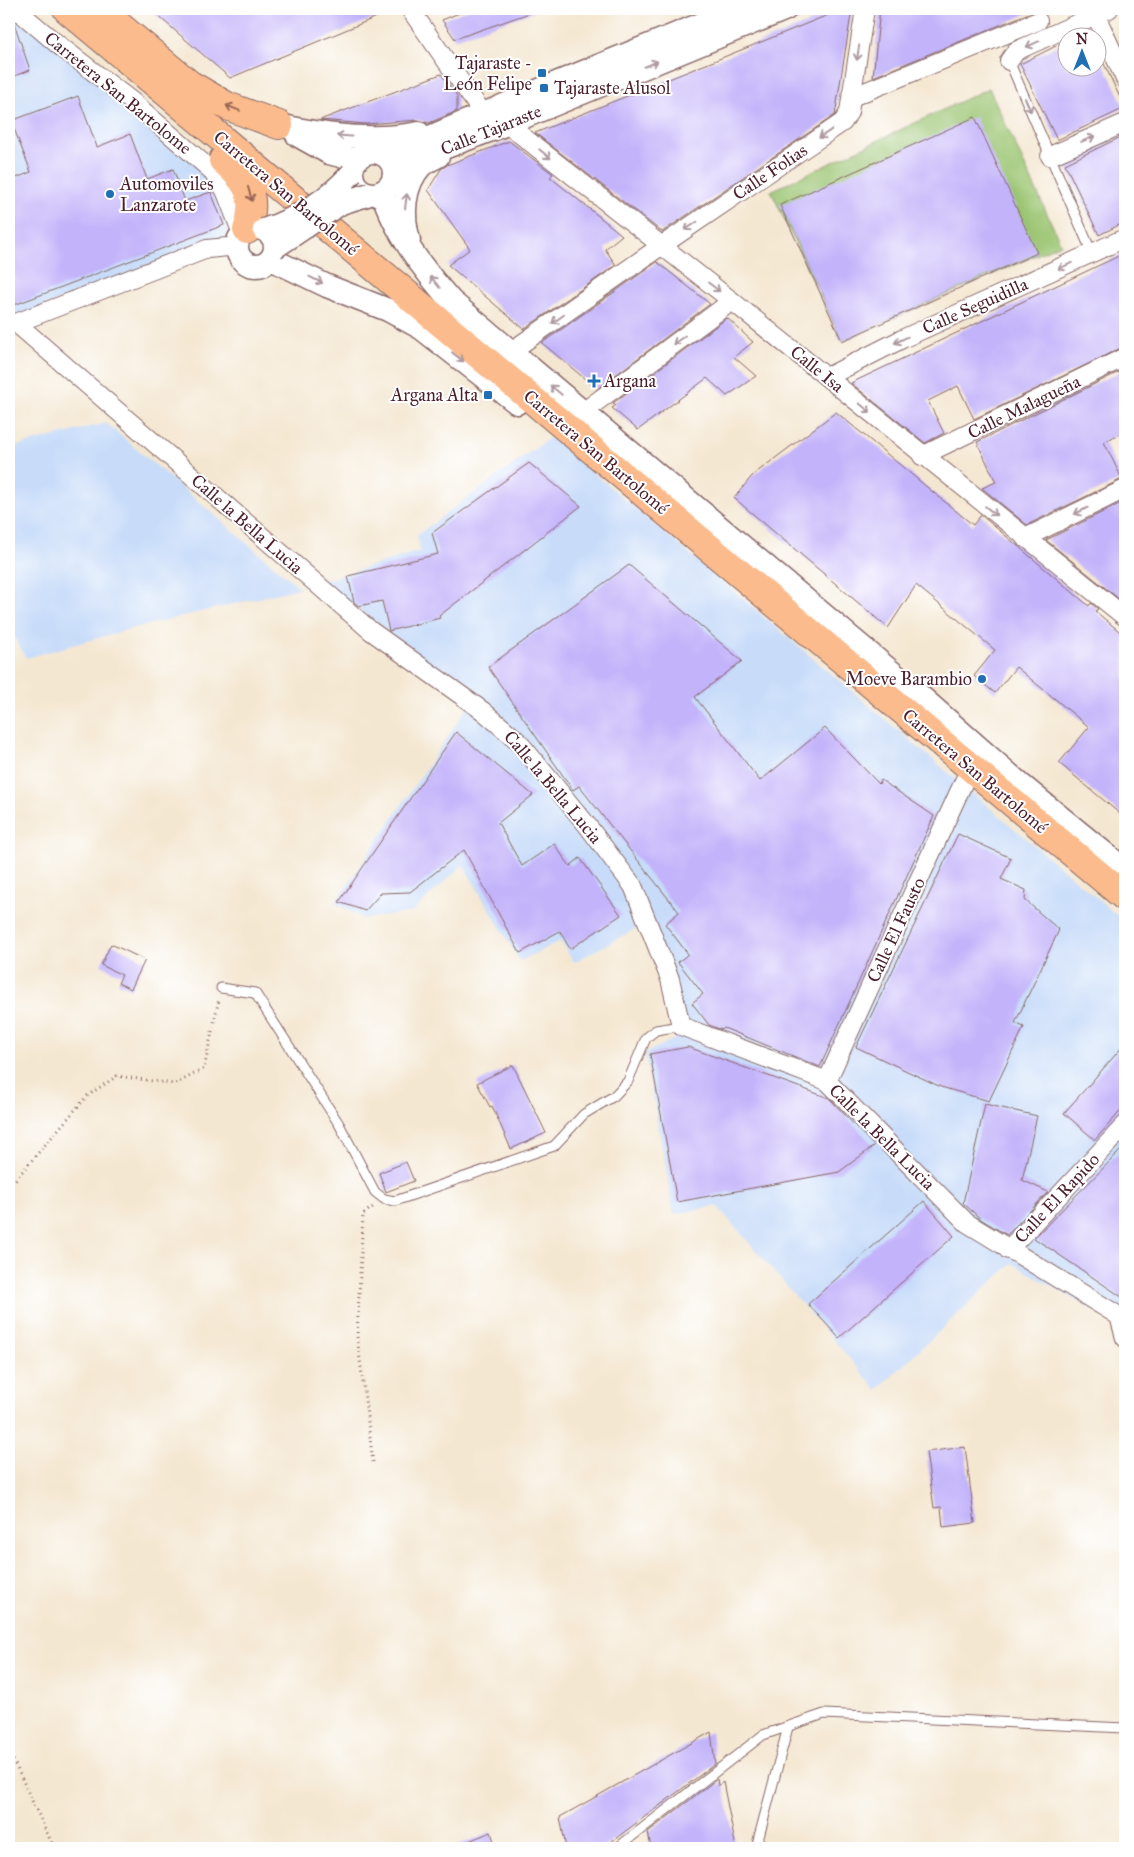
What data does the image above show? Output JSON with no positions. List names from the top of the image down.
{
  "streets": {
    "main road": ["Carretera San Bartolomé"],
    "street": [
      "Carretera San Bartolome",
      "Calle Tajaraste",
      "Calle Folias",
      "Calle Seguidilla",
      "Calle Isa",
      "Calle Malagueña",
      "Calle la Bella Lucia",
      "Calle El Fausto",
      "Calle El Rapido"
    ]
  },
  "crossings": [
    ["Carretera San Bartolome", "Carretera San Bartolomé"],
    ["Carretera San Bartolome", "Calle la Bella Lucia"],
    ["Calle Tajaraste", "Carretera San Bartolomé"],
    ["Calle Tajaraste", "Calle Isa"],
    ["Calle Folias", "Carretera San Bartolomé"],
    ["Calle Folias", "Calle Isa"],
    ["Carretera San Bartolomé", "Calle la Bella Lucia"],
    ["Carretera San Bartolomé", "Calle El Fausto"],
    ["Calle Seguidilla", "Calle Isa"],
    ["Calle Isa", "Calle Malagueña"],
    ["Calle la Bella Lucia", "Calle El Fausto"],
    ["Calle la Bella Lucia", "Calle El Rapido"]
  ],
  "one_way": ["Calle Seguidilla", "Calle Isa"],
  "places": {
    "transit": ["Tajaraste - León Felipe", "Tajaraste Alusol", "Argana Alta"],
    "other": ["Automoviles Lanzarote", "Moeve Barambio"],
    "health": ["Argana"]
  },
  "north": "top"
}
